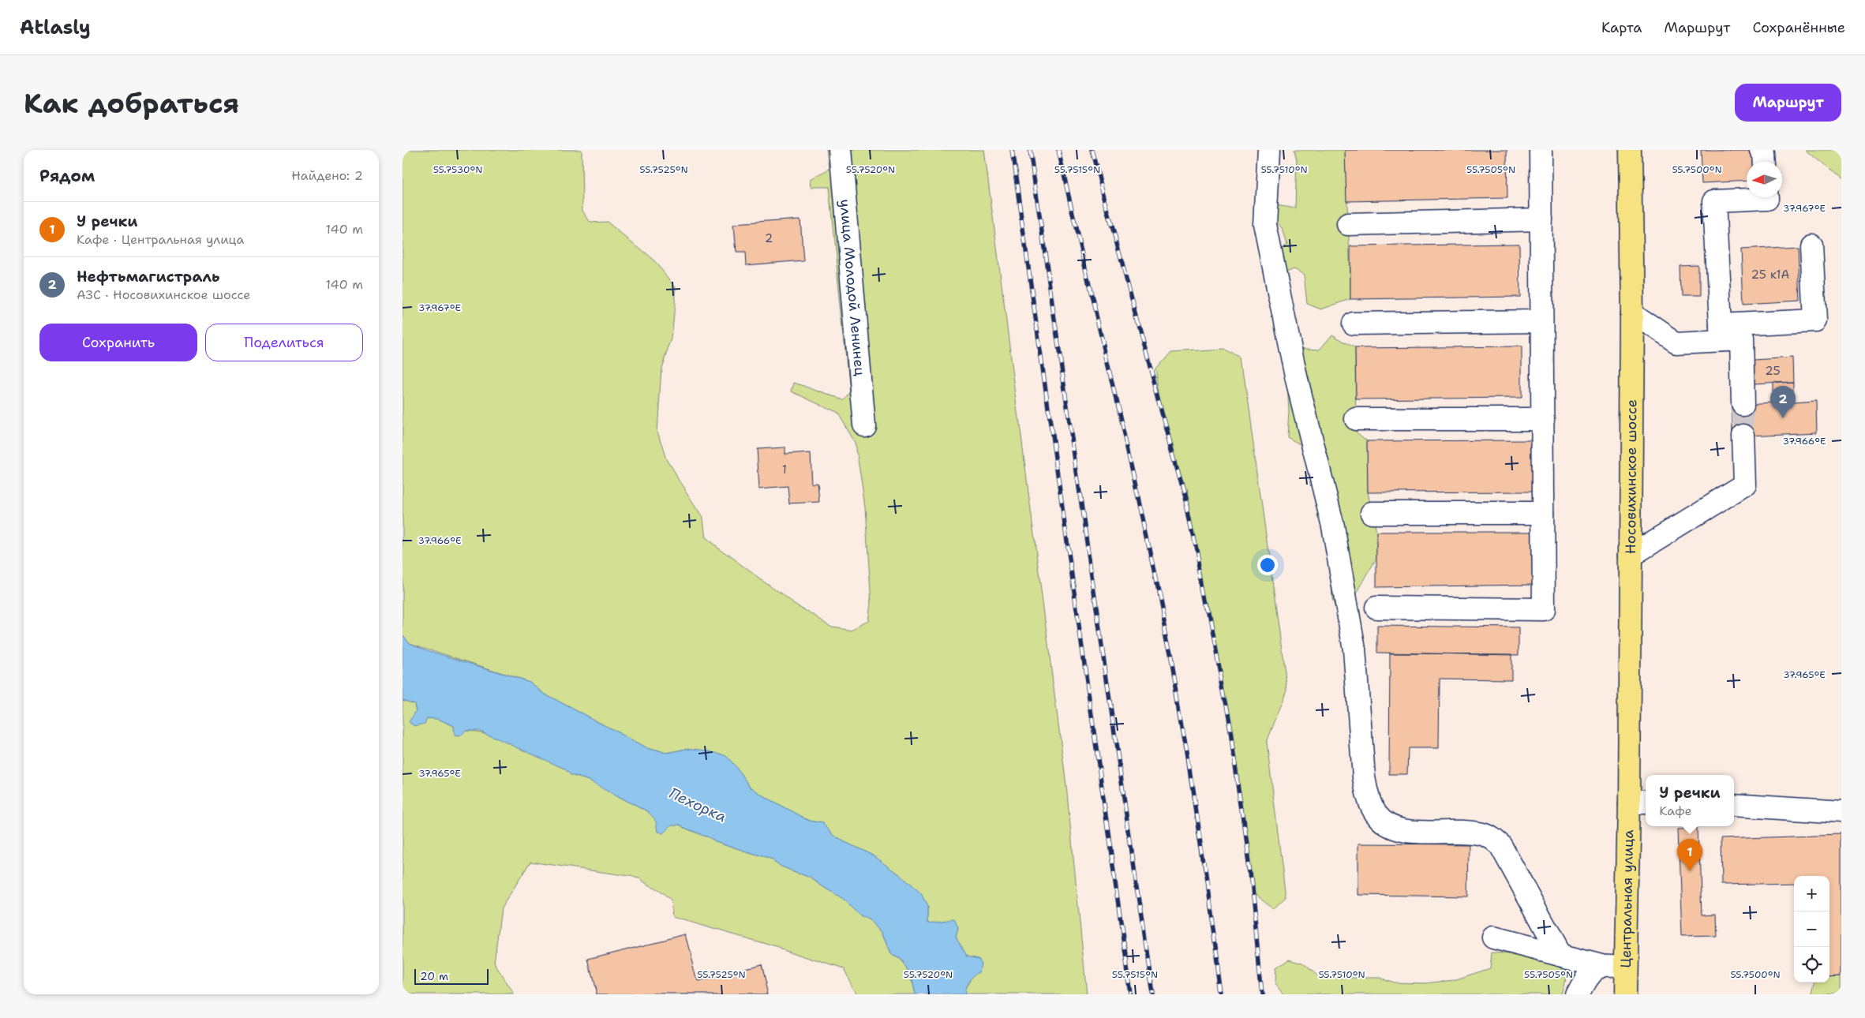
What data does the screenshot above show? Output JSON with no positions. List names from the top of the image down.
{
  "streets": {
    "main road": ["Носовихинское шоссе", "Центральная улица"],
    "street": ["улица Молодой Ленинец"]
  },
  "crossings": [
    ["Носовихинское шоссе", "Центральная улица"]
  ],
  "water": ["Пехорка"],
  "house_numbers": [
    "2",
    "25 к1А",
    "25",
    "1"
  ],
  "scale_bar": "20 m",
  "north": "left",
  "page": {
    "header": "Atlasly",
    "nav": ["Карта", "Маршрут", "Сохранённые"],
    "buttons": [
      "Маршрут",
      ["Сохранить", "Поделиться"]
    ],
    "title": "Как добраться",
    "heading": ["Рядом", "Найдено: 2"],
    "list": [
      {
        "mark": "1",
        "name": "У речки",
        "note": "Кафе · Центральная улица",
        "value": "140 m"
      },
      {
        "mark": "2",
        "name": "Нефтьмагистраль",
        "note": "АЗС · Носовихинское шоссе",
        "value": "140 m"
      }
    ],
    "pins": ["2", "1"],
    "popup": ["У речки", "Кафе"],
    "map_buttons": ["+", "−"],
    "scale": "20 m"
  },
  "coordinates": [
    "55.7530°N",
    "55.7525°N",
    "55.7520°N",
    "55.7515°N",
    "55.7510°N",
    "55.7505°N",
    "55.7500°N",
    "37.967°E",
    "37.966°E",
    "37.965°E"
  ]
}
